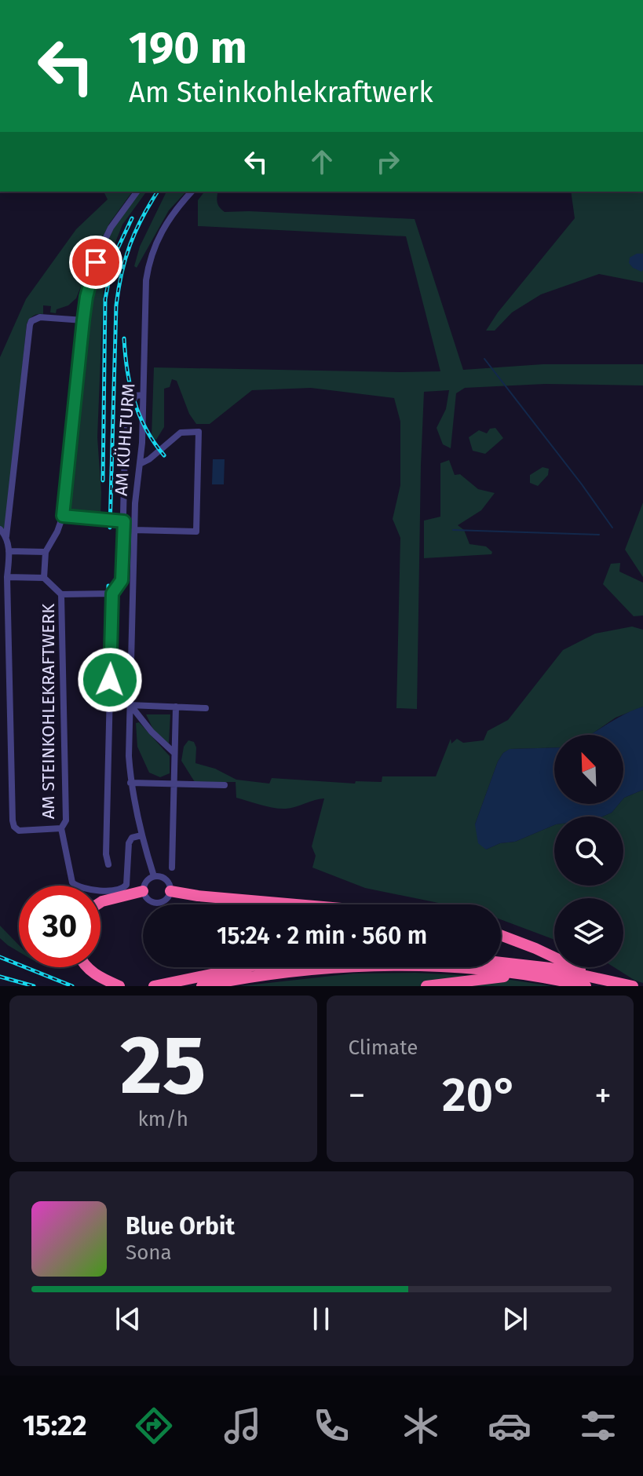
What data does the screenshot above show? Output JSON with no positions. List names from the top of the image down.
{
  "streets": {
    "street": ["AM KÜHLTURM", "AM STEINKOHLEKRAFTWERK"]
  },
  "crossings": [
    ["AM KÜHLTURM", "AM STEINKOHLEKRAFTWERK"]
  ],
  "north": "top left",
  "page": {
    "turn": ["190 m", "Am Steinkohlekraftwerk"],
    "limit": "30",
    "trip": "15:24 · 2 min · 560 m",
    "tile": [
      ["25", "km/h"],
      "Climate"
    ],
    "heat": ["−", "20°", "+"],
    "song": ["Blue Orbit", "Sona"],
    "tabs": "15:22"
  }
}
